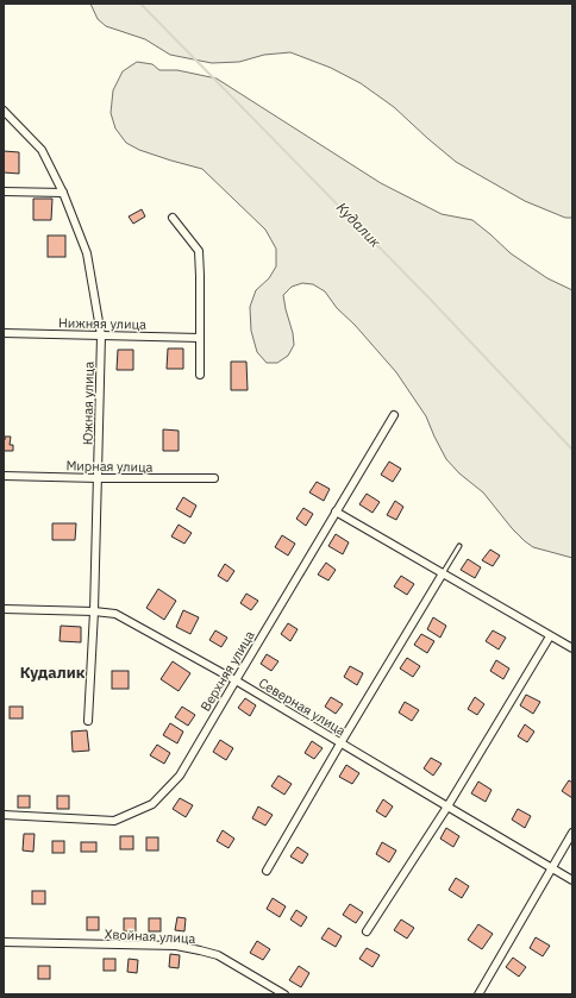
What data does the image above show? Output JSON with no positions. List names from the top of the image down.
{
  "streets": {
    "street": [
      "Нижняя улица",
      "Южная улица",
      "Мирная улица",
      "Верхняя улица",
      "Северная улица",
      "Хвойная улица"
    ]
  },
  "crossings": [
    ["Нижняя улица", "Южная улица"],
    ["Южная улица", "Мирная улица"],
    ["Южная улица", "Северная улица"],
    ["Верхняя улица", "Северная улица"]
  ],
  "districts": ["Кудалик"],
  "water": ["Кудалик"]
}
